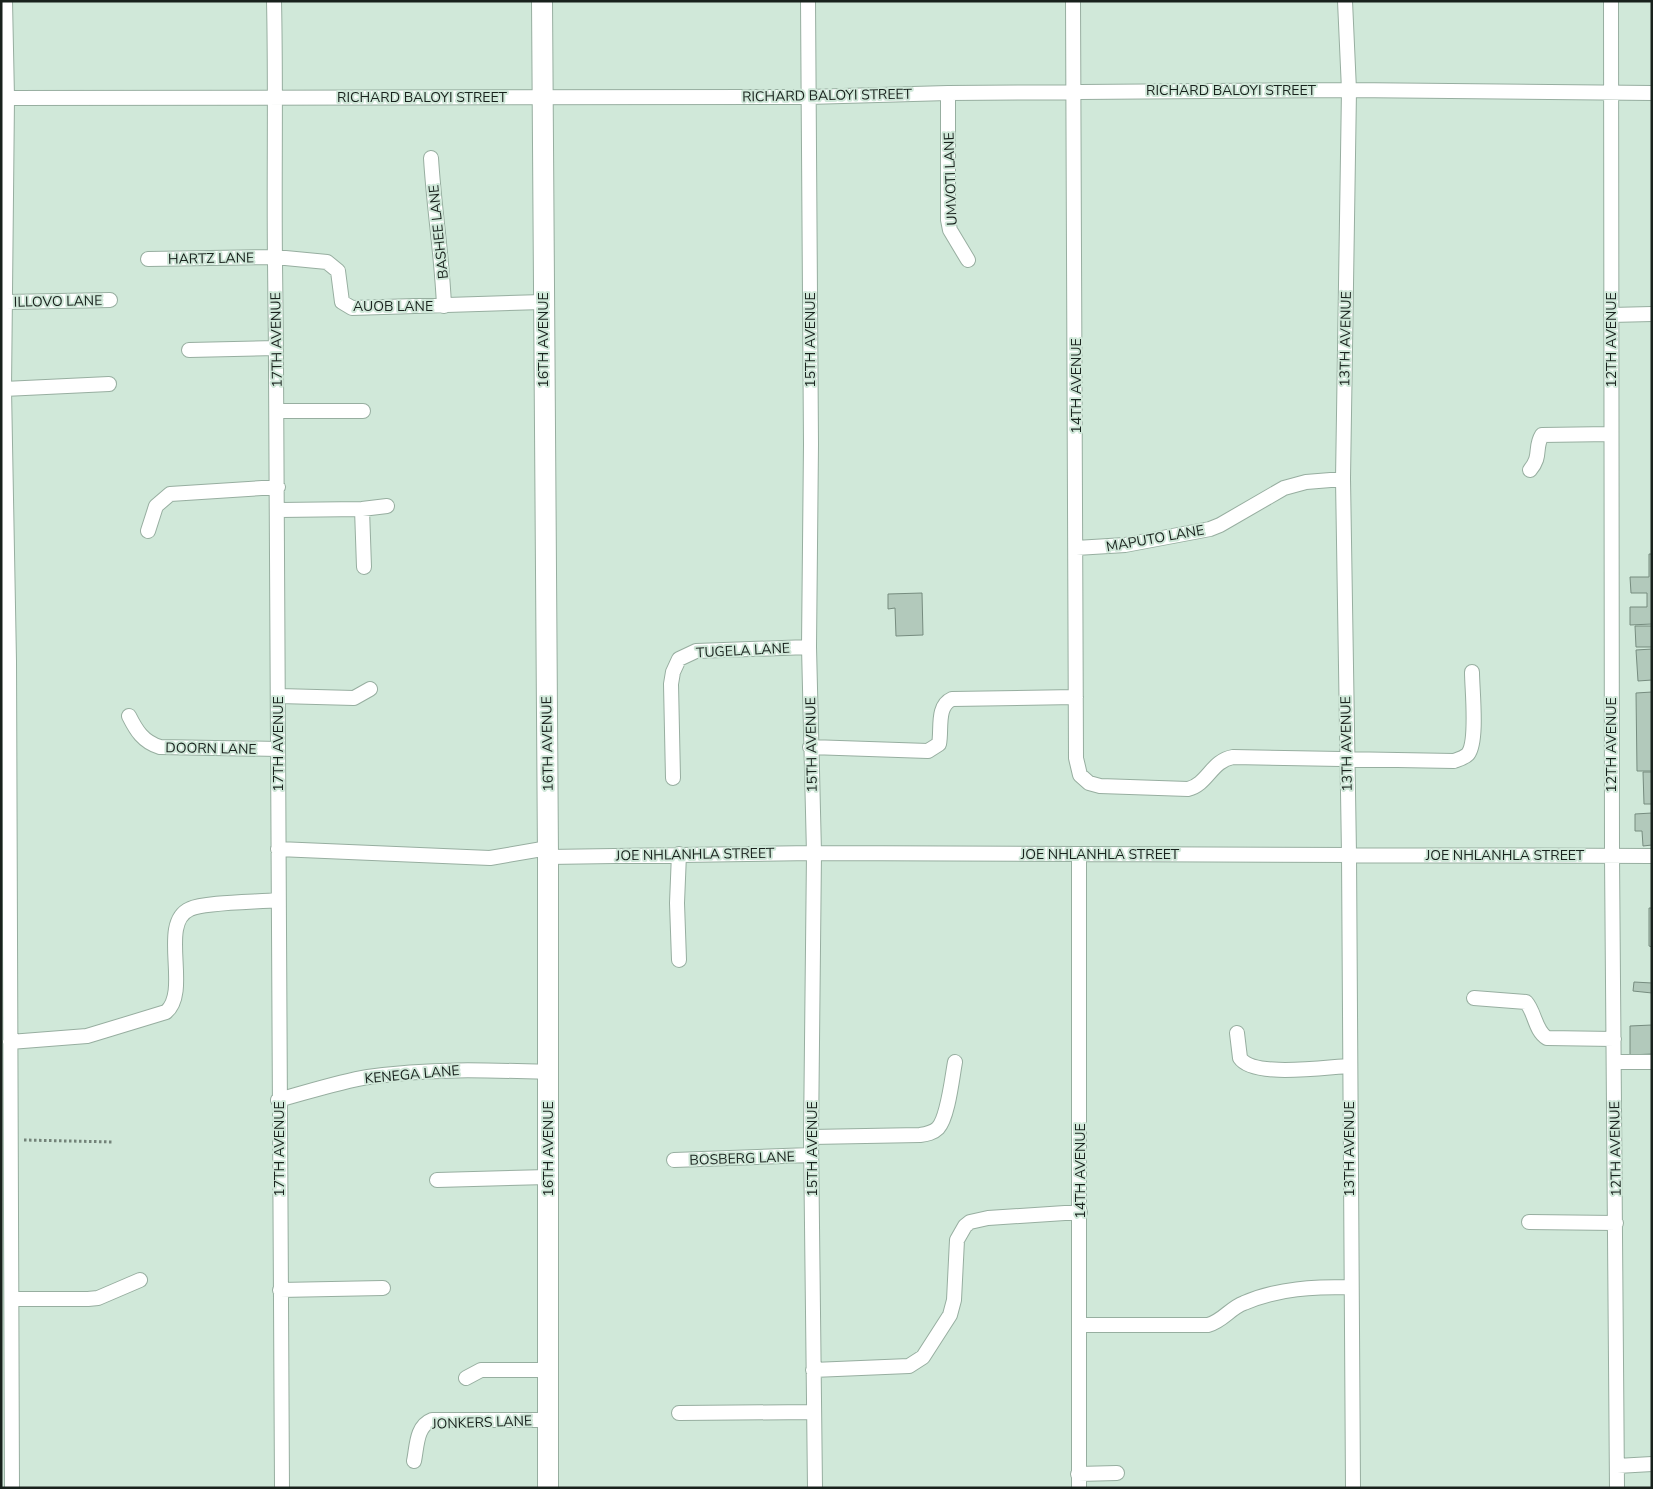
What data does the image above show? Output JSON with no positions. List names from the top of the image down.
{
  "streets": {
    "street": [
      "RICHARD BALOYI STREET",
      "UMVOTI LANE",
      "BASHEE LANE",
      "HARTZ LANE",
      "ILLOVO LANE",
      "AUOB LANE",
      "13TH AVENUE",
      "17TH AVENUE",
      "16TH AVENUE",
      "15TH AVENUE",
      "12TH AVENUE",
      "14TH AVENUE",
      "MAPUTO LANE",
      "TUGELA LANE",
      "DOORN LANE",
      "JOE NHLANHLA STREET",
      "KENEGA LANE",
      "BOSBERG LANE",
      "JONKERS LANE"
    ]
  },
  "crossings": [
    ["RICHARD BALOYI STREET", "UMVOTI LANE"],
    ["RICHARD BALOYI STREET", "13TH AVENUE"],
    ["RICHARD BALOYI STREET", "17TH AVENUE"],
    ["RICHARD BALOYI STREET", "16TH AVENUE"],
    ["RICHARD BALOYI STREET", "15TH AVENUE"],
    ["RICHARD BALOYI STREET", "12TH AVENUE"],
    ["RICHARD BALOYI STREET", "14TH AVENUE"],
    ["BASHEE LANE", "AUOB LANE"],
    ["HARTZ LANE", "AUOB LANE"],
    ["HARTZ LANE", "17TH AVENUE"],
    ["AUOB LANE", "17TH AVENUE"],
    ["AUOB LANE", "16TH AVENUE"],
    ["13TH AVENUE", "14TH AVENUE"],
    ["13TH AVENUE", "MAPUTO LANE"],
    ["13TH AVENUE", "JOE NHLANHLA STREET"],
    ["17TH AVENUE", "DOORN LANE"],
    ["17TH AVENUE", "JOE NHLANHLA STREET"],
    ["17TH AVENUE", "KENEGA LANE"],
    ["16TH AVENUE", "JOE NHLANHLA STREET"],
    ["16TH AVENUE", "KENEGA LANE"],
    ["16TH AVENUE", "JONKERS LANE"],
    ["15TH AVENUE", "TUGELA LANE"],
    ["15TH AVENUE", "JOE NHLANHLA STREET"],
    ["15TH AVENUE", "BOSBERG LANE"],
    ["12TH AVENUE", "JOE NHLANHLA STREET"],
    ["14TH AVENUE", "MAPUTO LANE"],
    ["14TH AVENUE", "JOE NHLANHLA STREET"]
  ]
}
